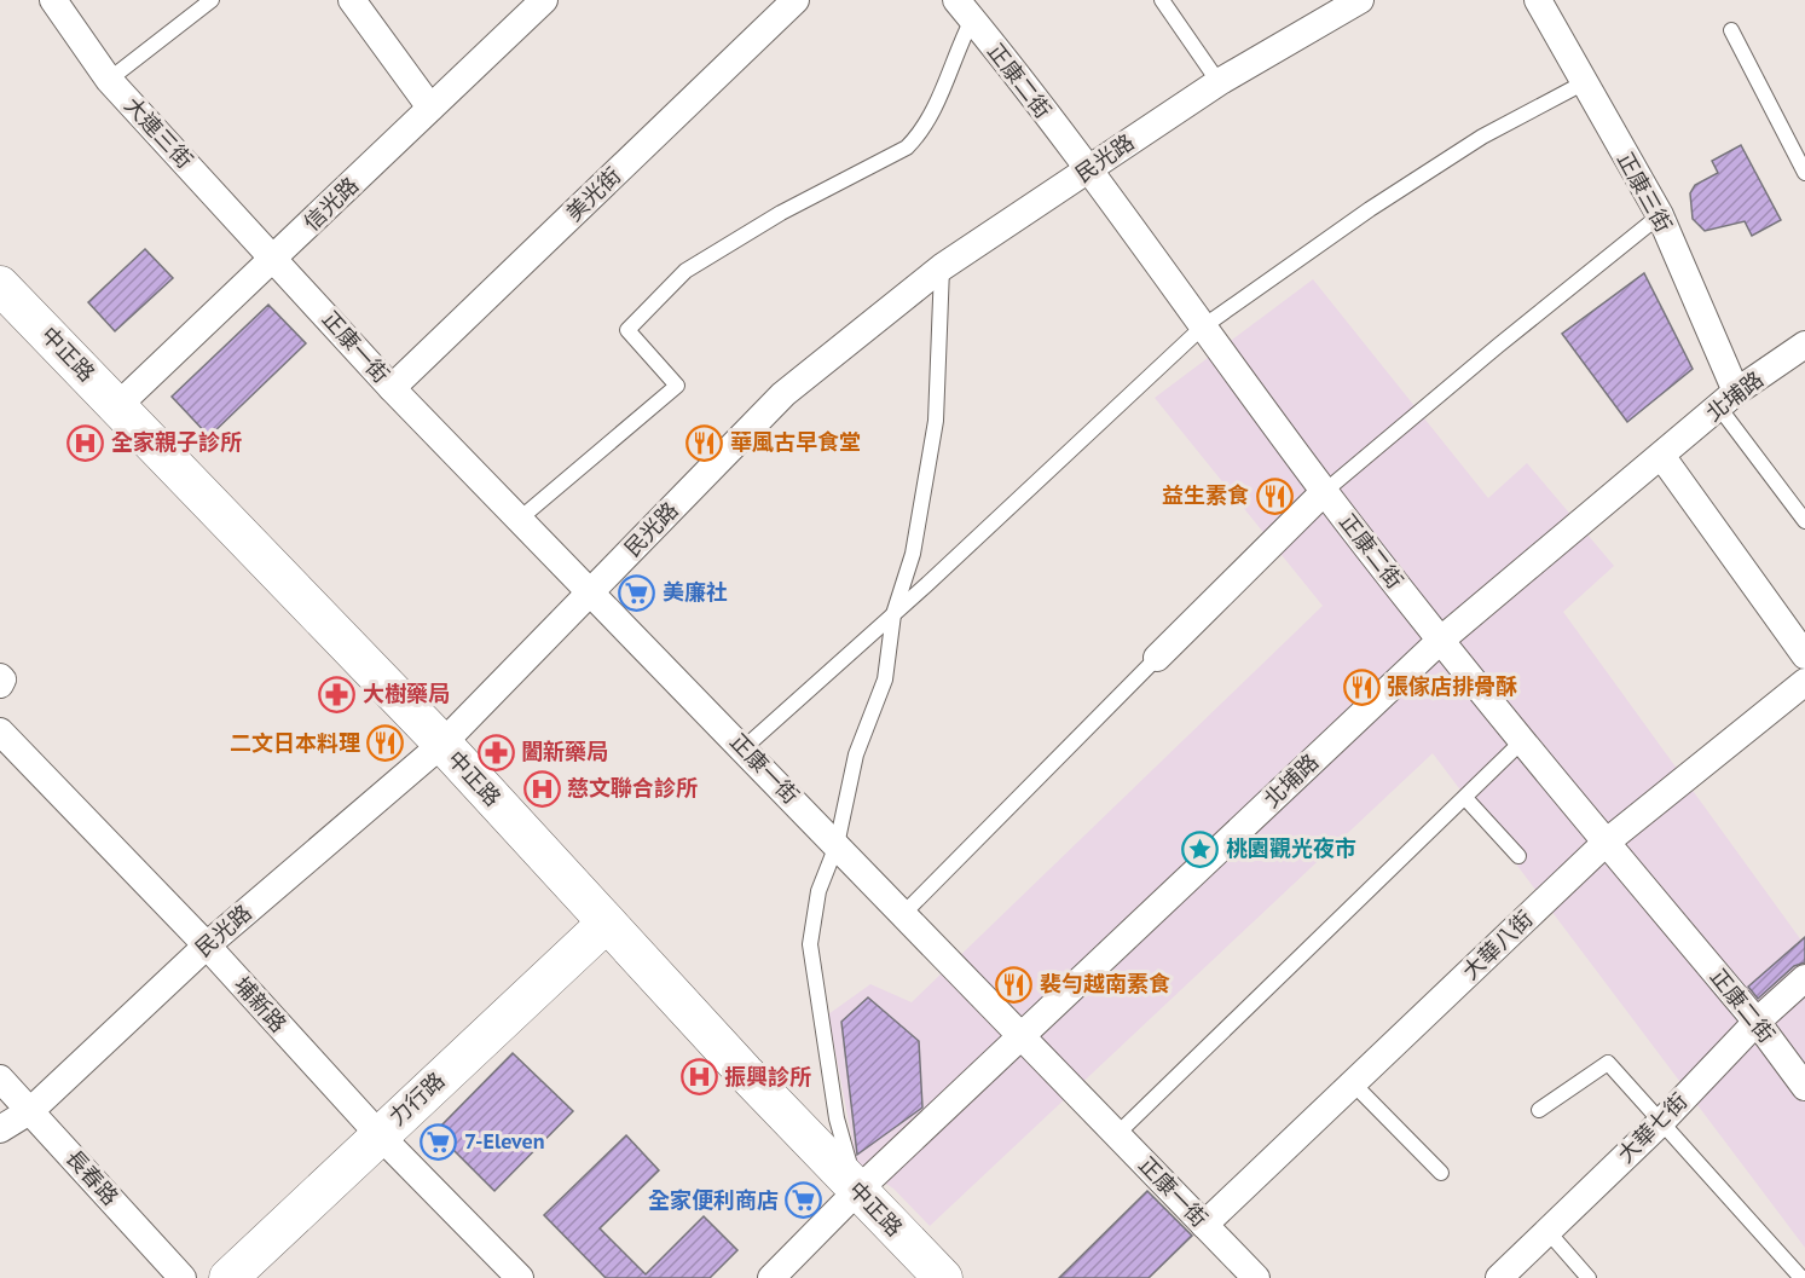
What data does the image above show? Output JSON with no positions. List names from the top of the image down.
{
  "streets": {
    "street": [
      "正康二街",
      "大連三街",
      "民光路",
      "正康三街",
      "美光街",
      "信光路",
      "正康一街",
      "中正路",
      "北埔路",
      "大華八街",
      "埔新路",
      "力行路",
      "大華七街",
      "長春路"
    ]
  },
  "crossings": [
    ["正康二街", "民光路"],
    ["正康二街", "北埔路"],
    ["正康二街", "大華八街"],
    ["正康二街", "大華七街"],
    ["大連三街", "信光路"],
    ["大連三街", "正康一街"],
    ["民光路", "正康一街"],
    ["民光路", "中正路"],
    ["民光路", "埔新路"],
    ["民光路", "長春路"],
    ["正康三街", "北埔路"],
    ["美光街", "正康一街"],
    ["信光路", "正康一街"],
    ["信光路", "中正路"],
    ["正康一街", "北埔路"],
    ["正康一街", "大華八街"],
    ["中正路", "北埔路"],
    ["中正路", "力行路"],
    ["埔新路", "力行路"]
  ],
  "places": {
    "hospital": ["全家親子診所", "慈文聯合診所", "振興診所"],
    "restaurant": [
      "華風古早食堂",
      "益生素食",
      "張傢店排骨酥",
      "二文日本料理",
      "裴勻越南素食"
    ],
    "supermarket": ["美廉社", "7-Eleven", "全家便利商店"],
    "pharmacy": ["大樹藥局", "闔新藥局"],
    "place": ["桃園觀光夜市"]
  }
}
